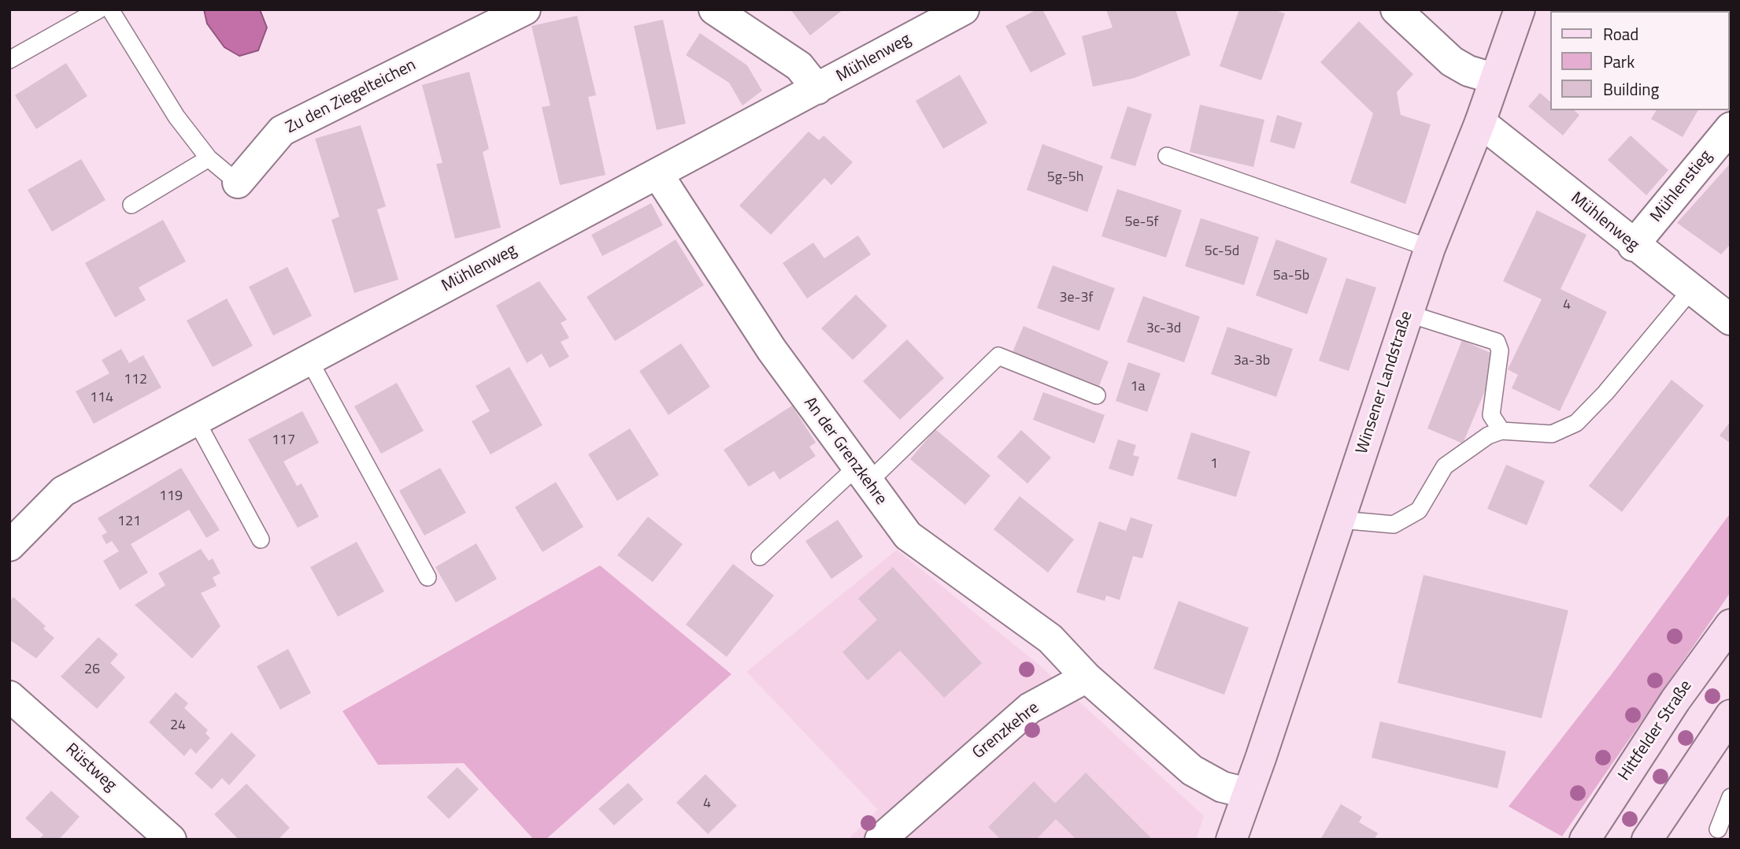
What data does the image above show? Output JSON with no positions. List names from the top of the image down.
{
  "streets": {
    "street": [
      "Mühlenweg",
      "Zu den Ziegelteichen",
      "Mühlenstieg",
      "Winsener Landstraße",
      "An der Grenzkehre",
      "Grenzkehre",
      "Hittfelder Straße",
      "Rüstweg"
    ]
  },
  "crossings": [
    ["Mühlenweg", "Mühlenstieg"],
    ["Mühlenweg", "Winsener Landstraße"],
    ["Mühlenweg", "An der Grenzkehre"],
    ["An der Grenzkehre", "Grenzkehre"]
  ],
  "house_numbers": [
    "5g-5h",
    "5e-5f",
    "5c-5d",
    "5a-5b",
    "3e-3f",
    "4",
    "3c-3d",
    "3a-3b",
    "112",
    "1a",
    "114",
    "117",
    "1",
    "119",
    "121",
    "26",
    "24",
    "4"
  ],
  "legend": ["Road", "Park", "Building"]
}
